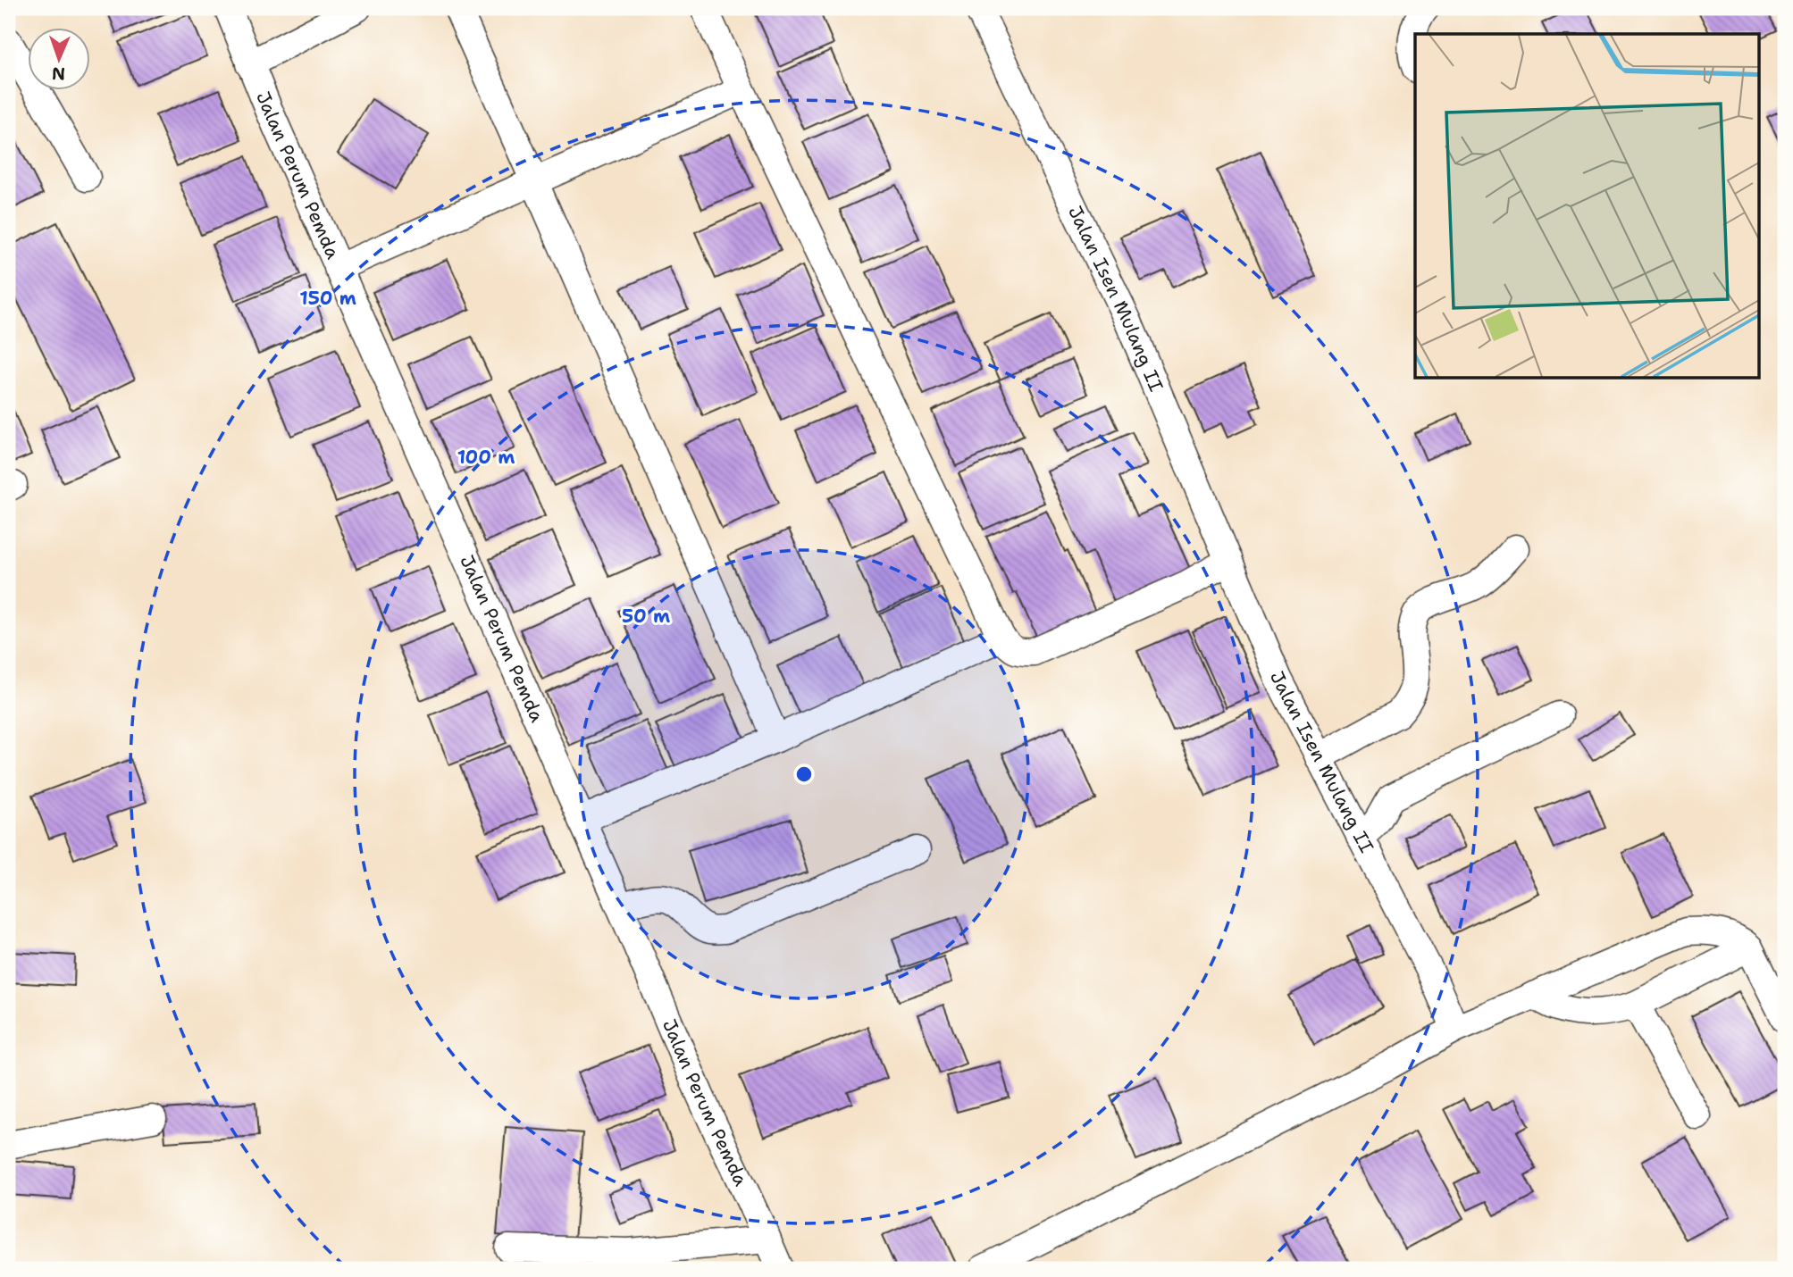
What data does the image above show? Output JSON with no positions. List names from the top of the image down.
{
  "streets": {
    "street": ["Jalan Perum Pemda", "Jalan Isen Mulang II"]
  },
  "north": "bottom",
  "rings": ["150 m", "100 m", "50 m"]
}
